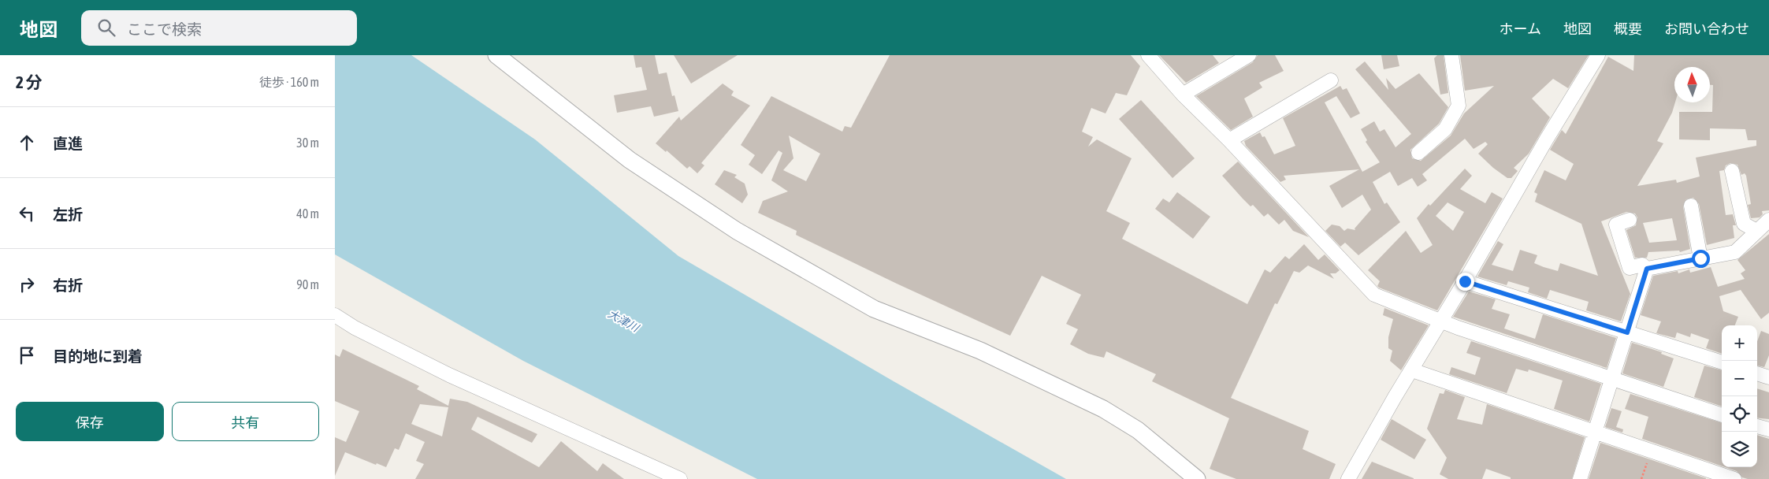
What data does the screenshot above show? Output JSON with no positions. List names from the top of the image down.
{
  "water": ["大津川"],
  "north": "top",
  "page": {
    "header": "地図",
    "search": "ここで検索",
    "nav": [
      "ホーム",
      "地図",
      "概要",
      "お問い合わせ"
    ],
    "heading": ["2 分", "徒歩 · 160 m"],
    "list": [
      ["直進", "30 m"],
      ["左折", "40 m"],
      ["右折", "90 m"],
      "目的地に到着"
    ],
    "map_buttons": ["+", "−"],
    "buttons": ["保存", "共有"]
  }
}
